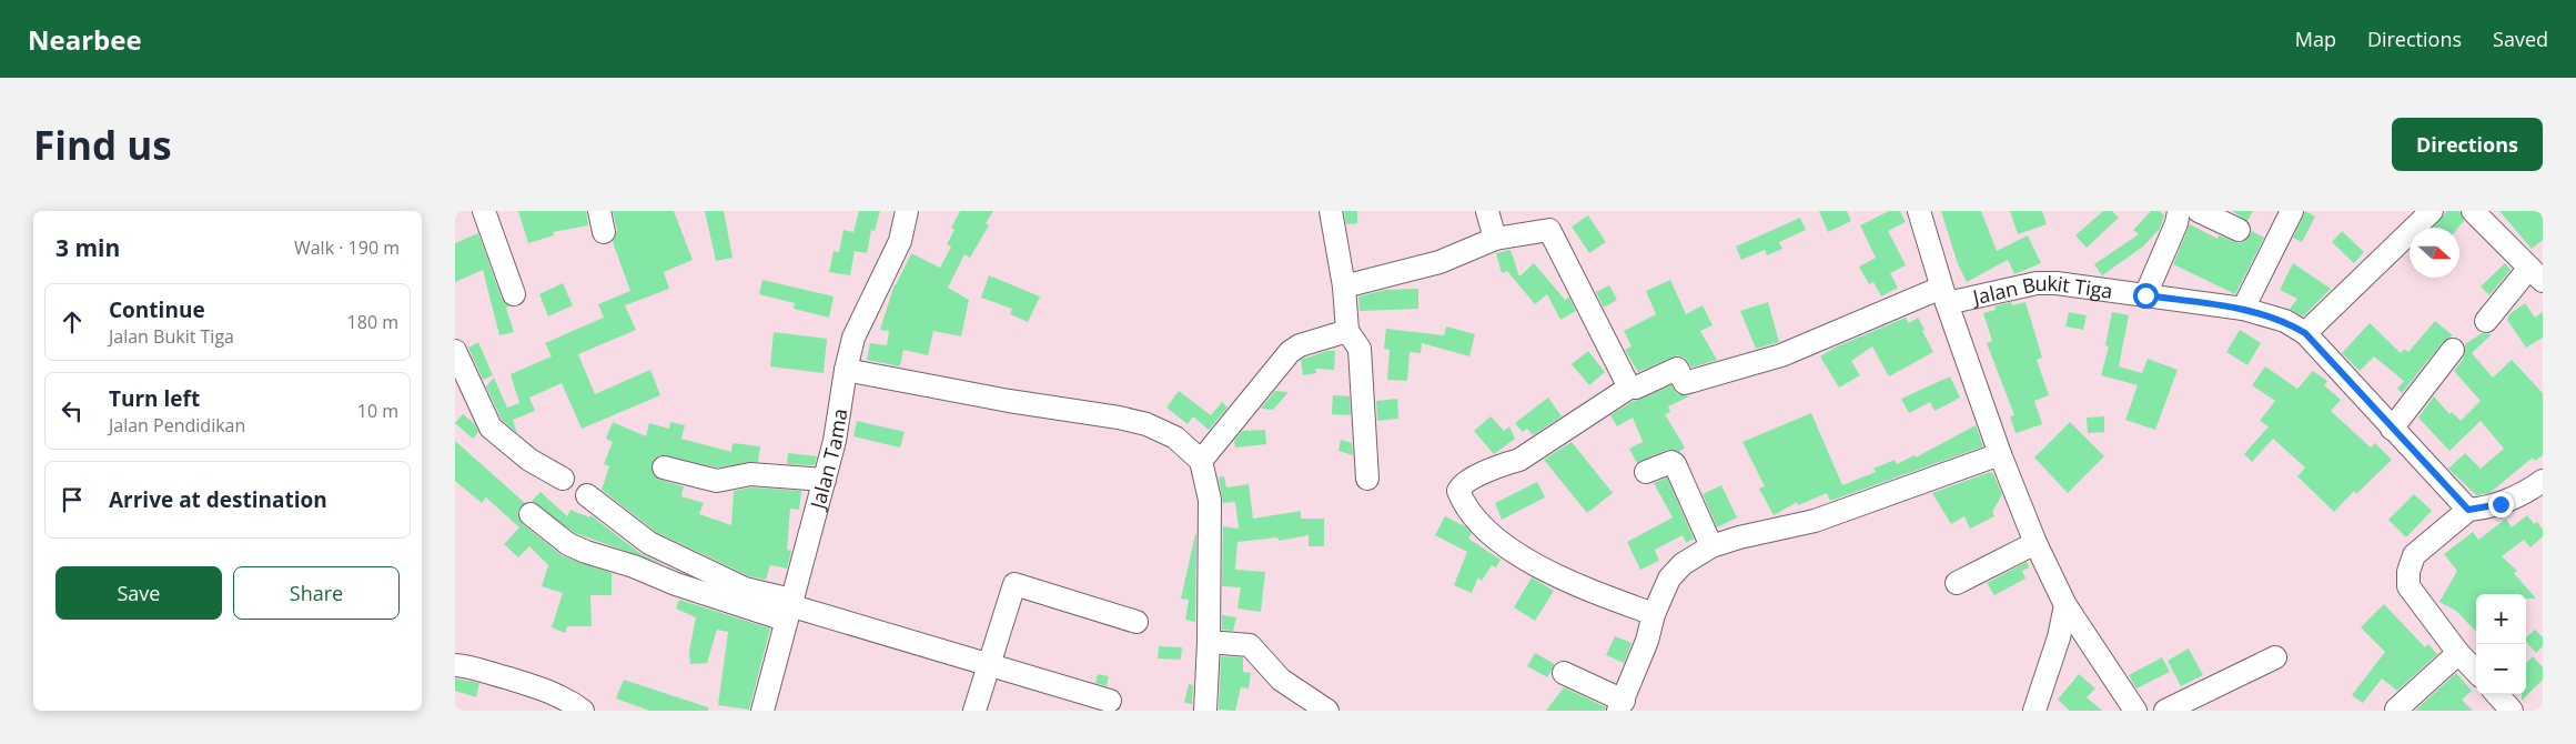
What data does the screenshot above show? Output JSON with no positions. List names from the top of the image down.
{
  "streets": {
    "street": ["Jalan Bukit Tiga", "Jalan Tama"]
  },
  "north": "right",
  "page": {
    "header": "Nearbee",
    "nav": ["Map", "Directions", "Saved"],
    "buttons": [
      "Directions",
      ["Save", "Share"]
    ],
    "title": "Find us",
    "heading": ["3 min", "Walk · 190 m"],
    "list": [
      ["Continue", "Jalan Bukit Tiga", "180 m"],
      ["Turn left", "Jalan Pendidikan", "10 m"],
      "Arrive at destination"
    ],
    "map_buttons": ["+", "−"]
  }
}
